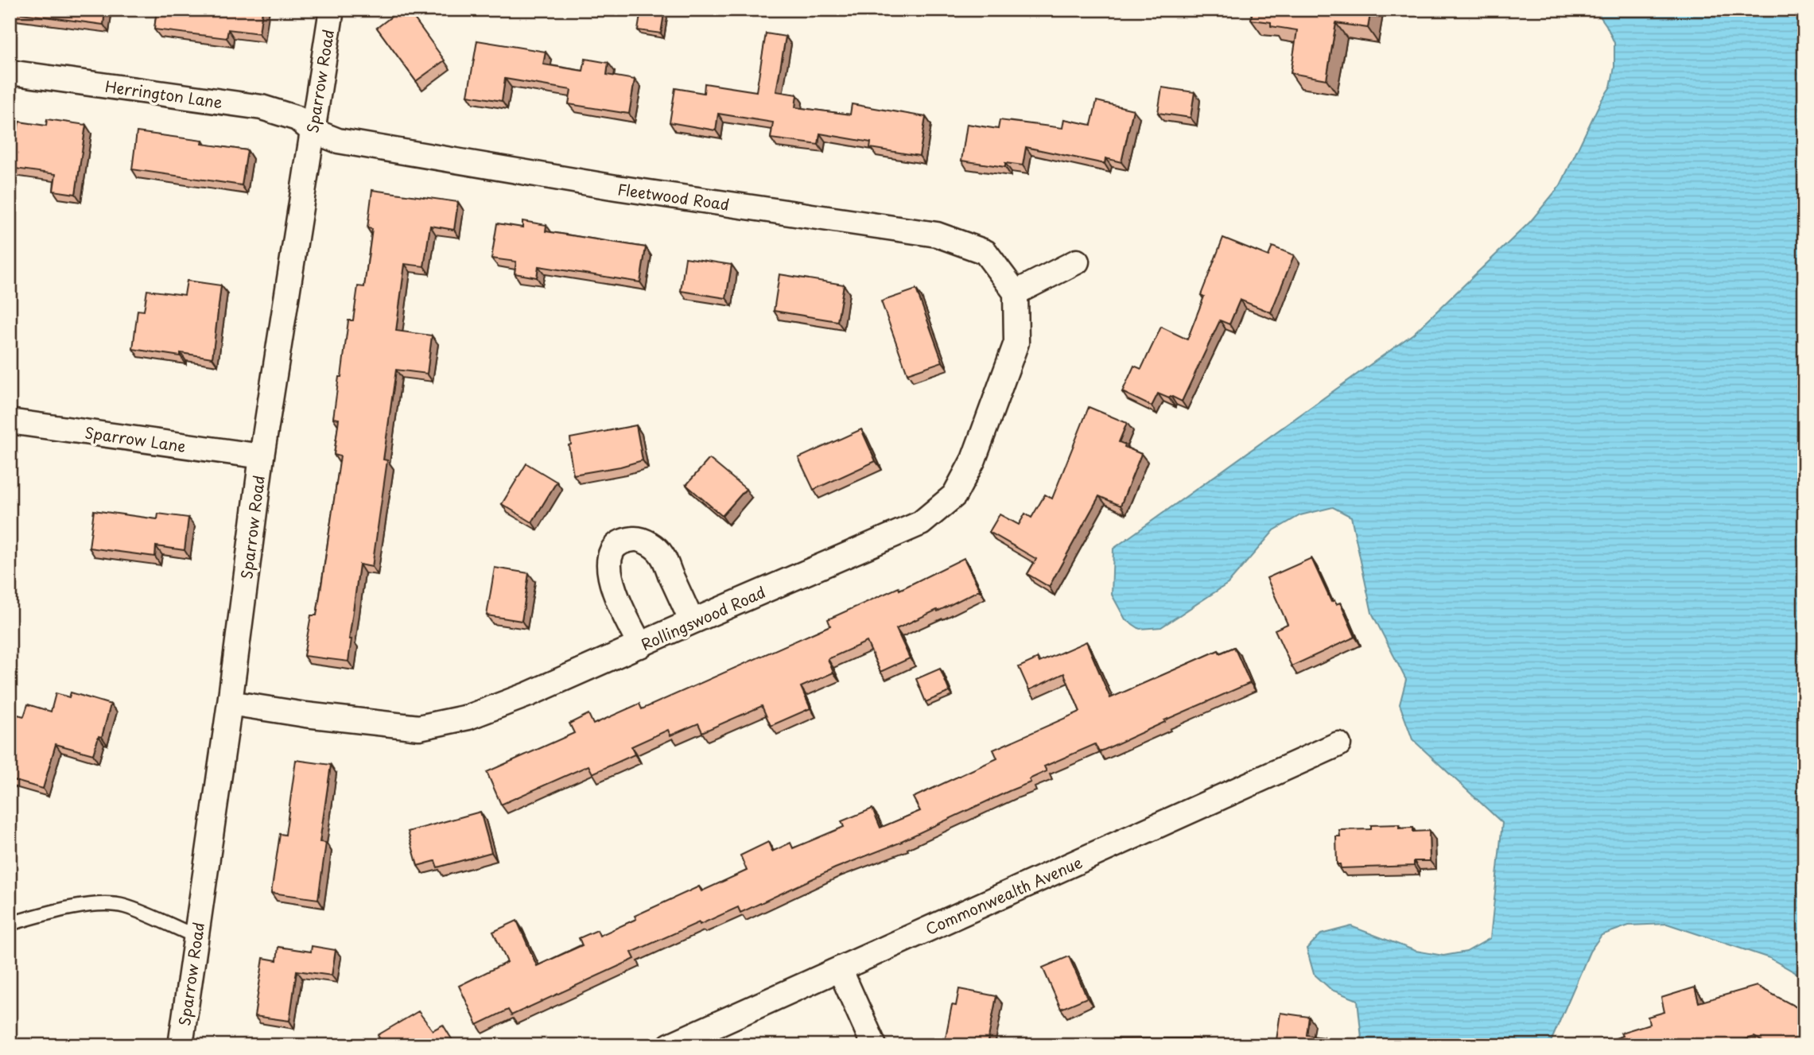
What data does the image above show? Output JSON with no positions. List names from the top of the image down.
{
  "streets": {
    "street": [
      "Sparrow Road",
      "Herrington Lane",
      "Fleetwood Road",
      "Sparrow Lane",
      "Rollingswood Road",
      "Commonwealth Avenue"
    ]
  },
  "crossings": [
    ["Sparrow Road", "Herrington Lane"],
    ["Sparrow Road", "Fleetwood Road"],
    ["Sparrow Road", "Sparrow Lane"],
    ["Sparrow Road", "Rollingswood Road"],
    ["Herrington Lane", "Fleetwood Road"],
    ["Fleetwood Road", "Rollingswood Road"]
  ]
}
